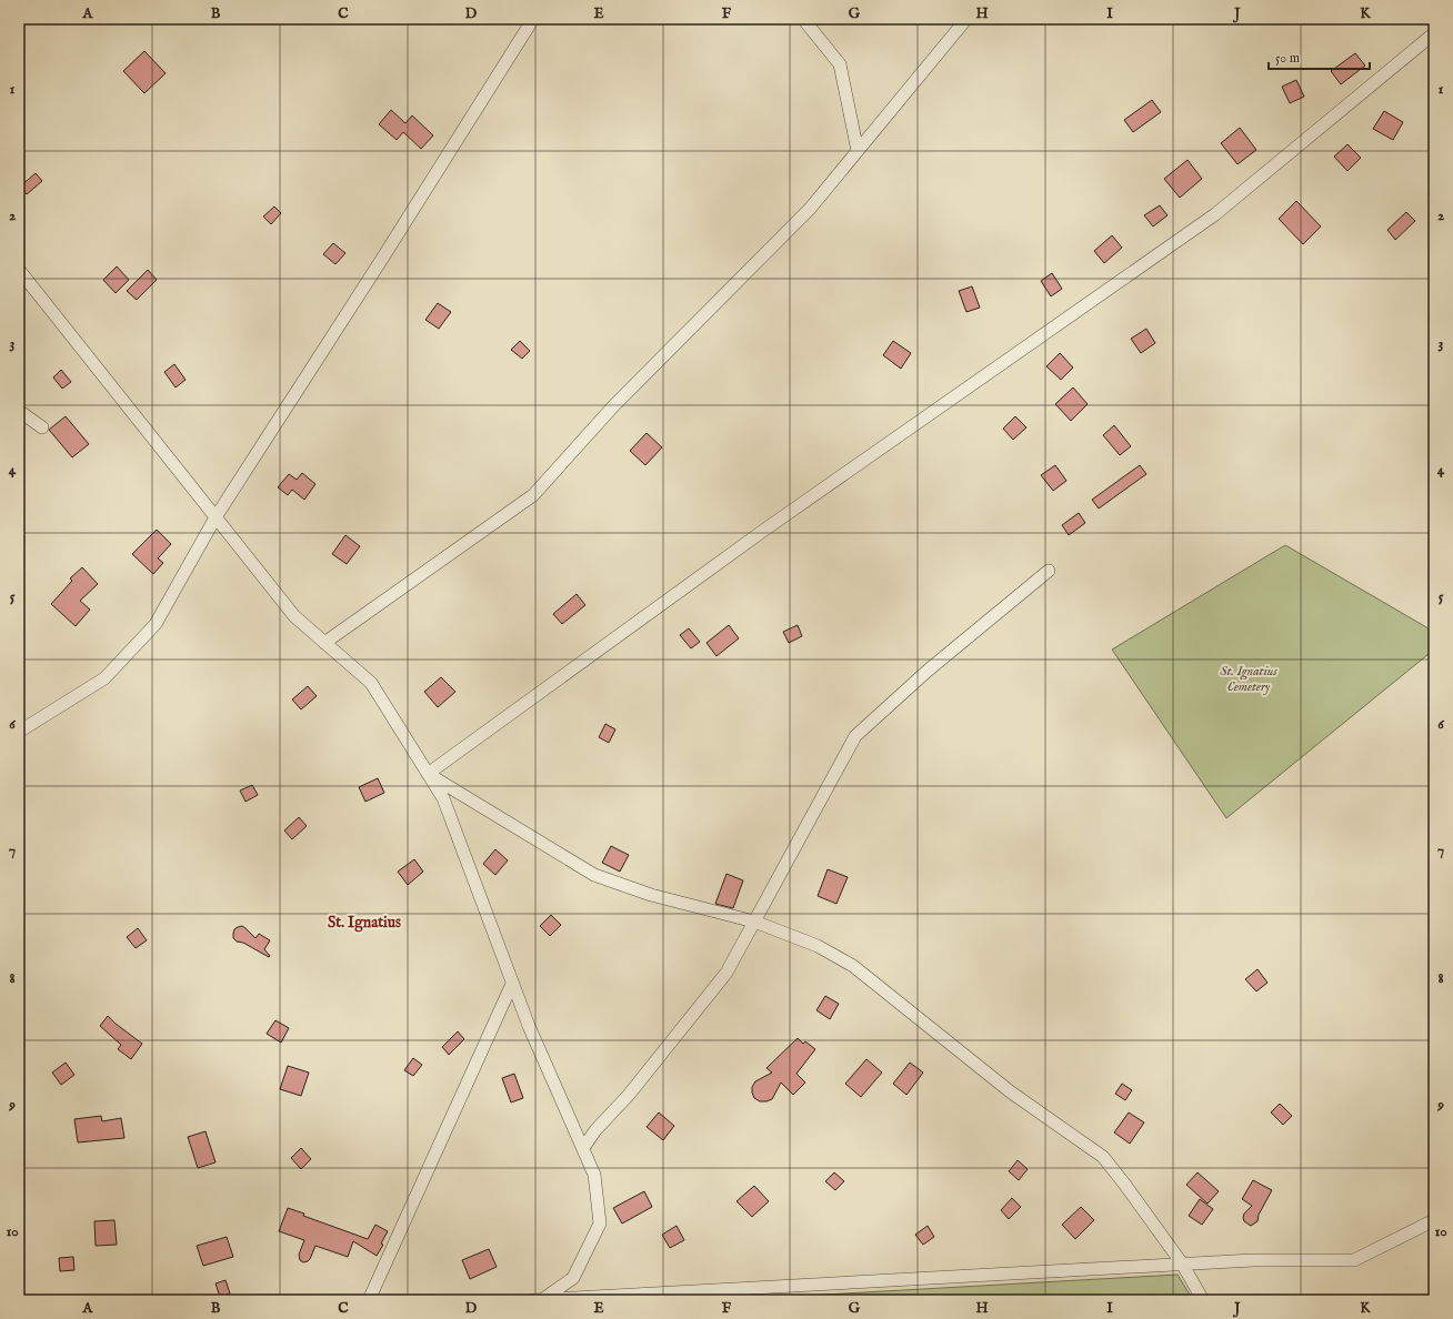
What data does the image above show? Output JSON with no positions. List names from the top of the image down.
{
  "districts": ["St. Ignatius"],
  "parks": ["St. Ignatius Cemetery"],
  "scale_bar": "50 m",
  "grid": {
    "columns": [
      "A",
      "B",
      "C",
      "D",
      "E",
      "F",
      "G",
      "H",
      "I",
      "J",
      "K"
    ],
    "rows": [
      "1",
      "2",
      "3",
      "4",
      "5",
      "6",
      "7",
      "8",
      "9",
      "10"
    ]
  }
}
